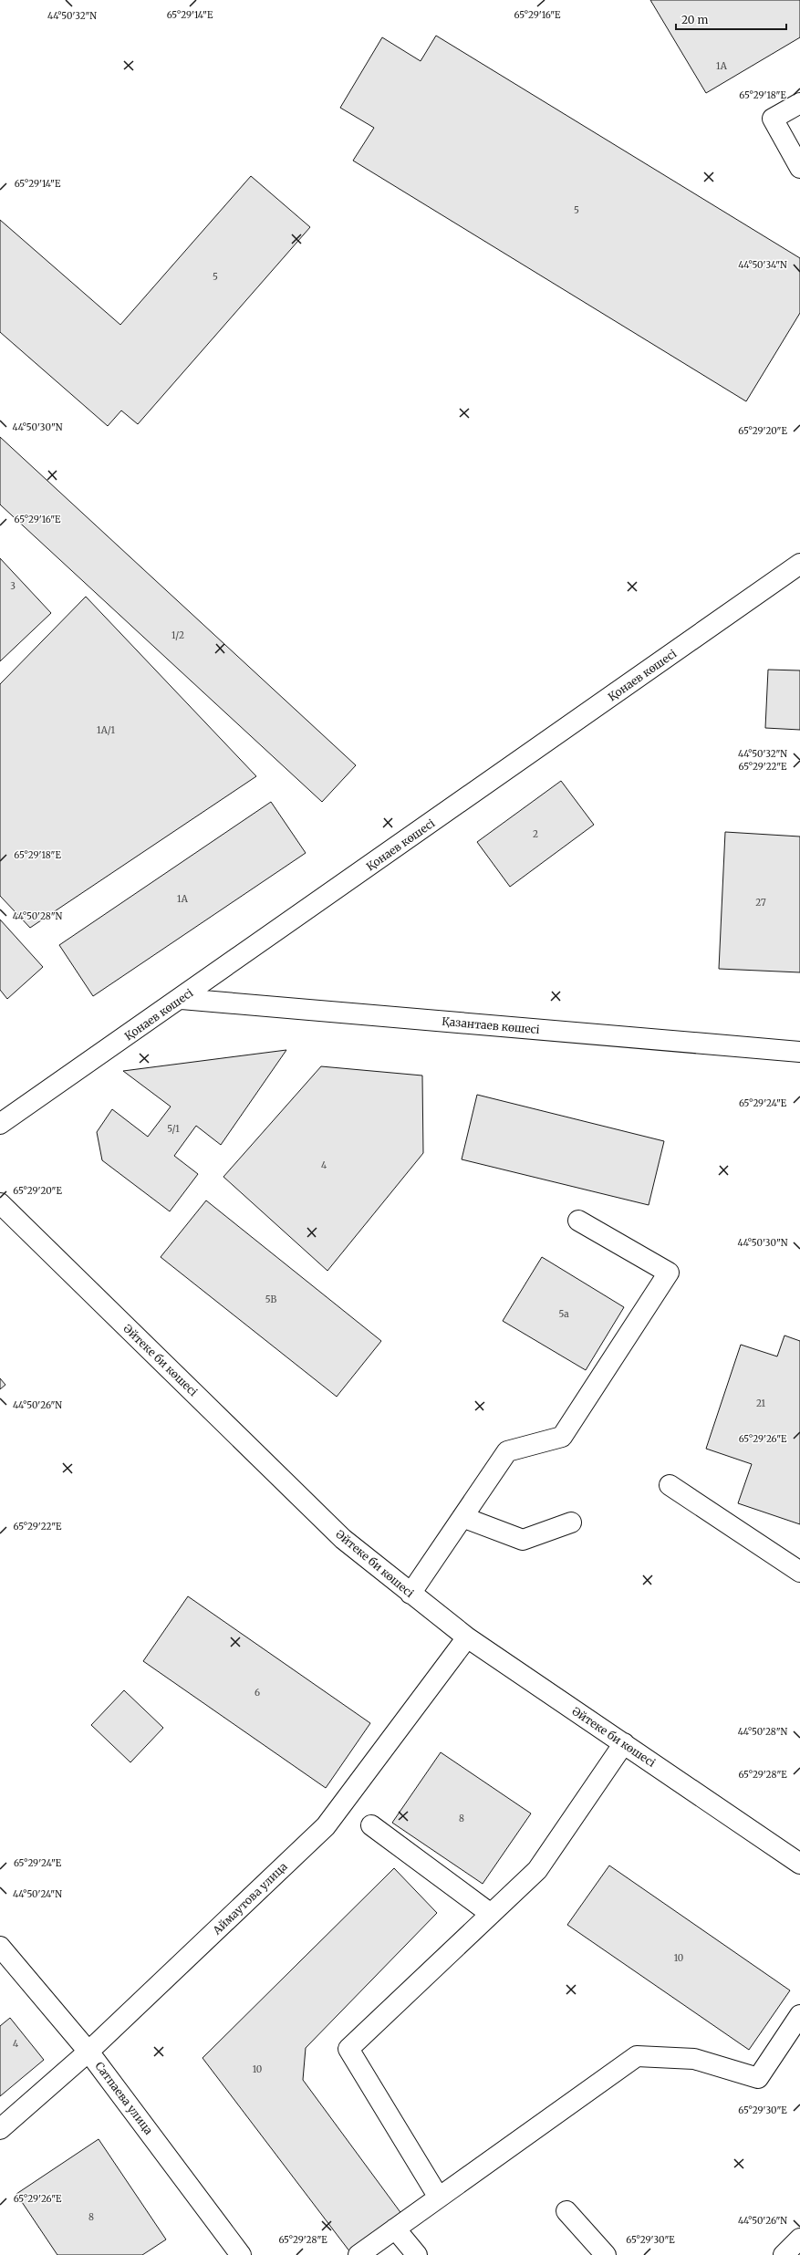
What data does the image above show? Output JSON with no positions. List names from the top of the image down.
{
  "streets": {
    "street": [
      "Қонаев көшесі",
      "Қазантаев көшесі",
      "Әйтеке би көшесі",
      "Аймаутова улица",
      "Сатпаева улица"
    ]
  },
  "crossings": [
    ["Қонаев көшесі", "Қазантаев көшесі"],
    ["Әйтеке би көшесі", "Аймаутова улица"],
    ["Аймаутова улица", "Сатпаева улица"]
  ],
  "house_numbers": [
    "1А",
    "5",
    "5",
    "3",
    "1/2",
    "1А/1",
    "2",
    "1А",
    "27",
    "5/1",
    "4",
    "5В",
    "5а",
    "21",
    "6",
    "8",
    "10",
    "4",
    "10",
    "8"
  ],
  "scale_bar": "20 m",
  "coordinates": [
    "65°29'14\"E",
    "65°29'16\"E",
    "44°50'32\"N",
    "65°29'18\"E",
    "44°50'34\"N",
    "44°50'30\"N",
    "65°29'20\"E",
    "65°29'22\"E",
    "44°50'28\"N",
    "65°29'24\"E",
    "44°50'26\"N",
    "65°29'26\"E",
    "65°29'28\"E",
    "44°50'24\"N",
    "65°29'30\"E"
  ]
}
